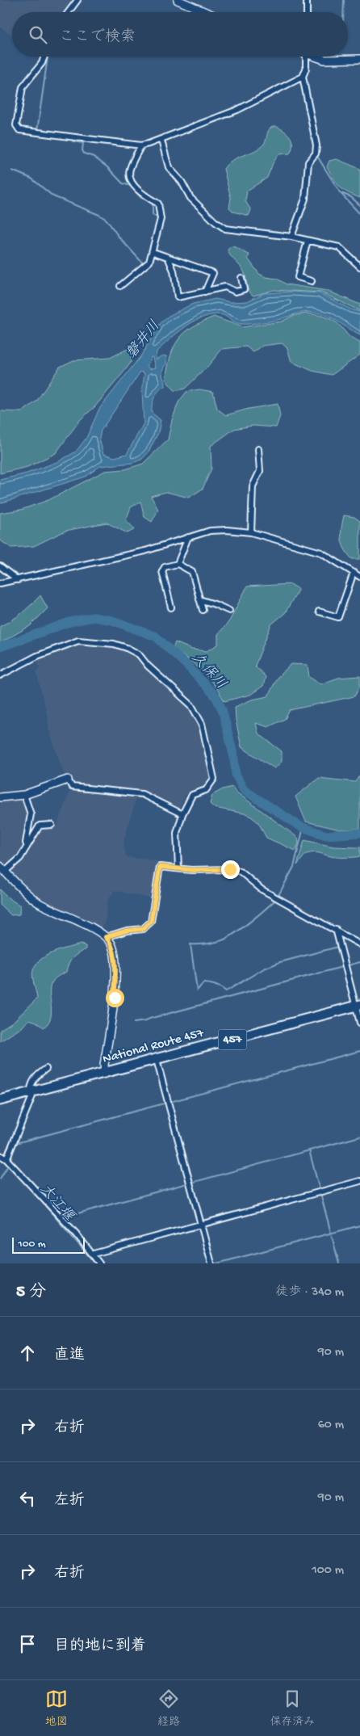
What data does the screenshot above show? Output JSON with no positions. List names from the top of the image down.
{
  "streets": {
    "highway": ["457", "National Route 457"]
  },
  "water": ["磐井川", "久保川", "大江堰"],
  "scale_bar": "100 m",
  "page": {
    "search": "ここで検索",
    "scale": "100 m",
    "heading": ["5 分", "徒歩 · 340 m"],
    "list": [
      ["直進", "90 m"],
      ["右折", "60 m"],
      ["左折", "90 m"],
      ["右折", "100 m"],
      "目的地に到着"
    ],
    "nav": ["地図", "経路", "保存済み"]
  }
}
